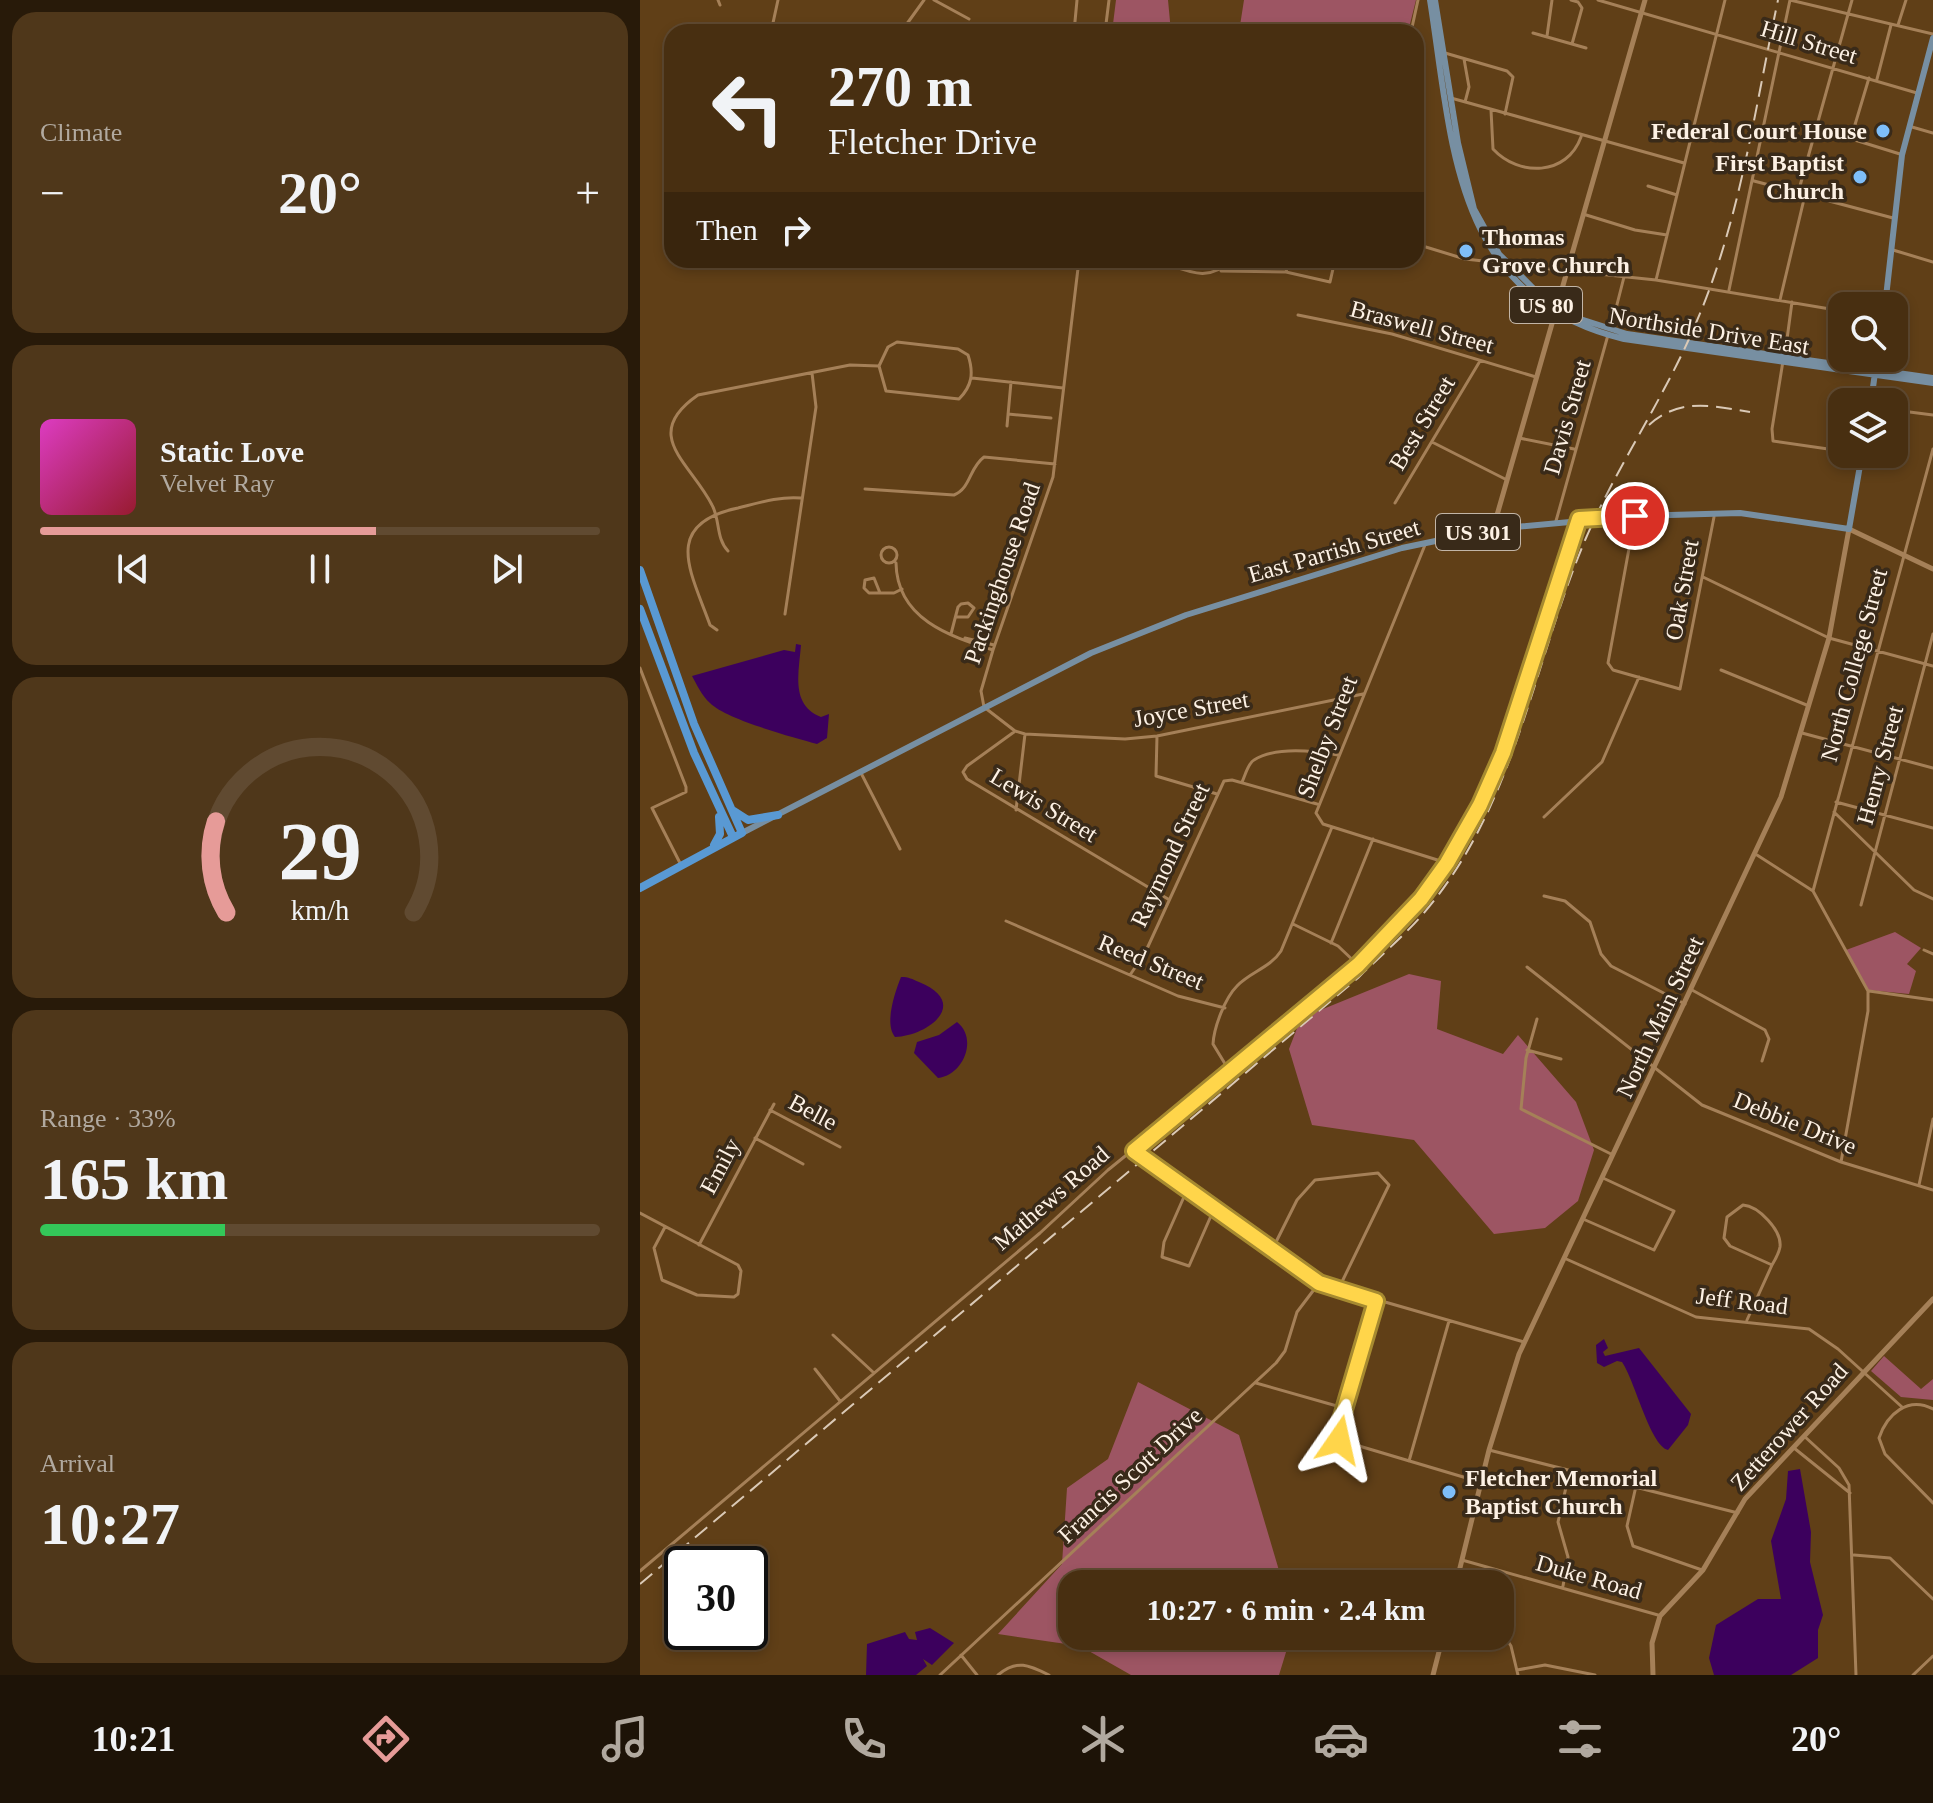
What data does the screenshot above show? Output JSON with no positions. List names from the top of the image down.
{
  "streets": {
    "highway": ["US 301"],
    "main road": [
      "US 80",
      "Northside Drive East",
      "East Parrish Street",
      "North Main Street"
    ],
    "street": [
      "Hill Street",
      "Braswell Street",
      "Davis Street",
      "Best Street",
      "Packinghouse Road",
      "Oak Street",
      "North College Street",
      "Joyce Street",
      "Shelby Street",
      "Henry Street",
      "Lewis Street",
      "Raymond Street",
      "Reed Street",
      "Belle",
      "Debbie Drive",
      "Emily",
      "Mathews Road",
      "Jeff Road",
      "Zetterower Road",
      "Francis Scott Drive",
      "Duke Road"
    ]
  },
  "crossings": [
    ["Braswell Street", "Best Street"],
    ["Northside Drive East", "Davis Street"],
    ["Davis Street", "East Parrish Street"],
    ["US 301", "East Parrish Street"],
    ["US 301", "Packinghouse Road"],
    ["US 301", "Joyce Street"],
    ["East Parrish Street", "Packinghouse Road"],
    ["East Parrish Street", "Oak Street"],
    ["East Parrish Street", "Joyce Street"],
    ["East Parrish Street", "Shelby Street"],
    ["East Parrish Street", "North Main Street"],
    ["East Parrish Street", "Mathews Road"],
    ["Packinghouse Road", "Joyce Street"],
    ["Joyce Street", "Shelby Street"],
    ["Joyce Street", "Lewis Street"],
    ["Shelby Street", "Raymond Street"],
    ["Shelby Street", "Mathews Road"],
    ["Lewis Street", "Raymond Street"],
    ["Raymond Street", "Reed Street"],
    ["North Main Street", "Debbie Drive"],
    ["North Main Street", "Jeff Road"],
    ["North Main Street", "Duke Road"],
    ["Belle", "Emily"],
    ["Jeff Road", "Zetterower Road"],
    ["Zetterower Road", "Duke Road"]
  ],
  "places": [
    "Federal Court House",
    "First Baptist Church",
    "Thomas Grove Church",
    "Fletcher Memorial Baptist Church"
  ],
  "page": {
    "tile": [
      "Climate",
      ["Range · 33%", "165 km"],
      ["Arrival", "10:27"]
    ],
    "turn": ["270 m", "Fletcher Drive"],
    "heat": ["−", "20°", "+"],
    "then": "Then",
    "song": ["Static Love", "Velvet Ray"],
    "limit": "30",
    "trip": "10:27 · 6 min · 2.4 km",
    "tabs": ["10:21", "20°"],
    "gauge": ["29", "km/h"]
  }
}
